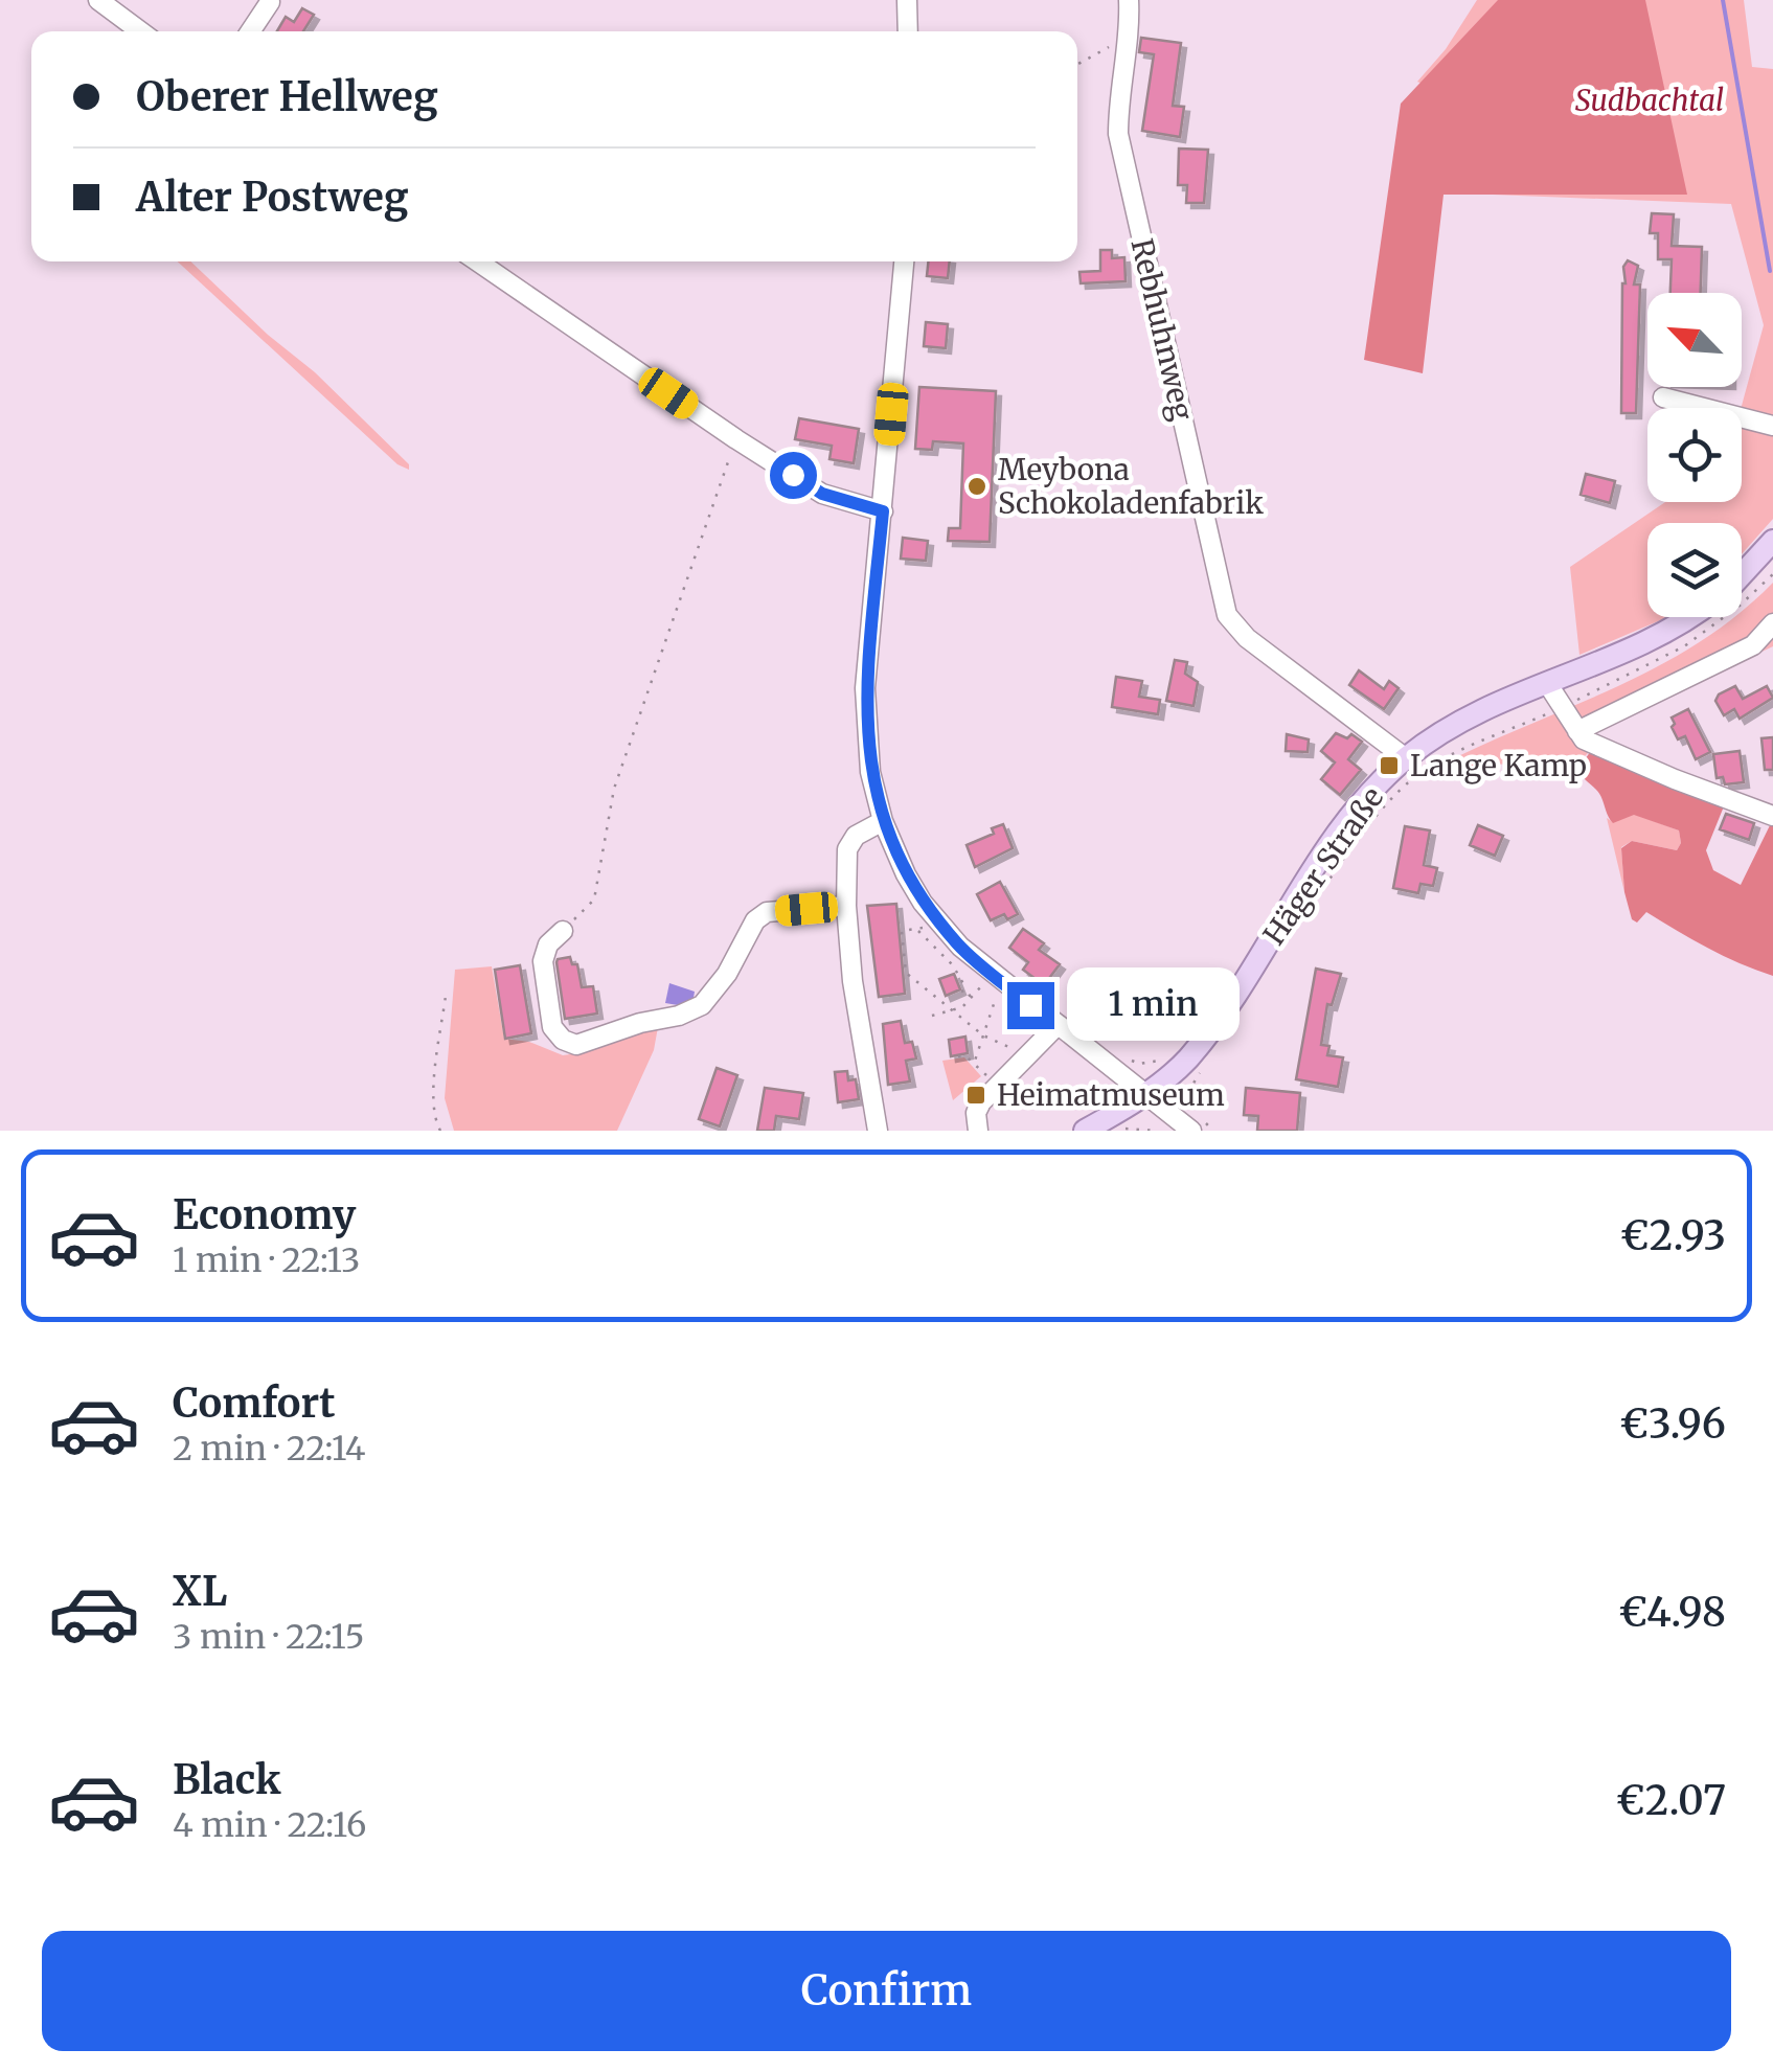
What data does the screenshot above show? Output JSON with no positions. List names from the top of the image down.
{
  "streets": {
    "main road": ["Häger Straße"],
    "street": ["Rebhuhnweg"]
  },
  "crossings": [
    ["Rebhuhnweg", "Häger Straße"]
  ],
  "parks": ["Sudbachtal"],
  "places": {
    "other": ["Meybona Schokoladenfabrik"],
    "transit": ["Lange Kamp", "Heimatmuseum"]
  },
  "north": "top left",
  "page": {
    "banner": ["Oberer Hellweg", "Alter Postweg"],
    "bubble": "1 min",
    "list": [
      {
        "name": "Economy",
        "note": "1 min · 22:13",
        "value": "€2.93"
      },
      {
        "name": "Comfort",
        "note": "2 min · 22:14",
        "value": "€3.96"
      },
      {
        "name": "XL",
        "note": "3 min · 22:15",
        "value": "€4.98"
      },
      {
        "name": "Black",
        "note": "4 min · 22:16",
        "value": "€2.07"
      }
    ],
    "buttons": "Confirm"
  }
}
